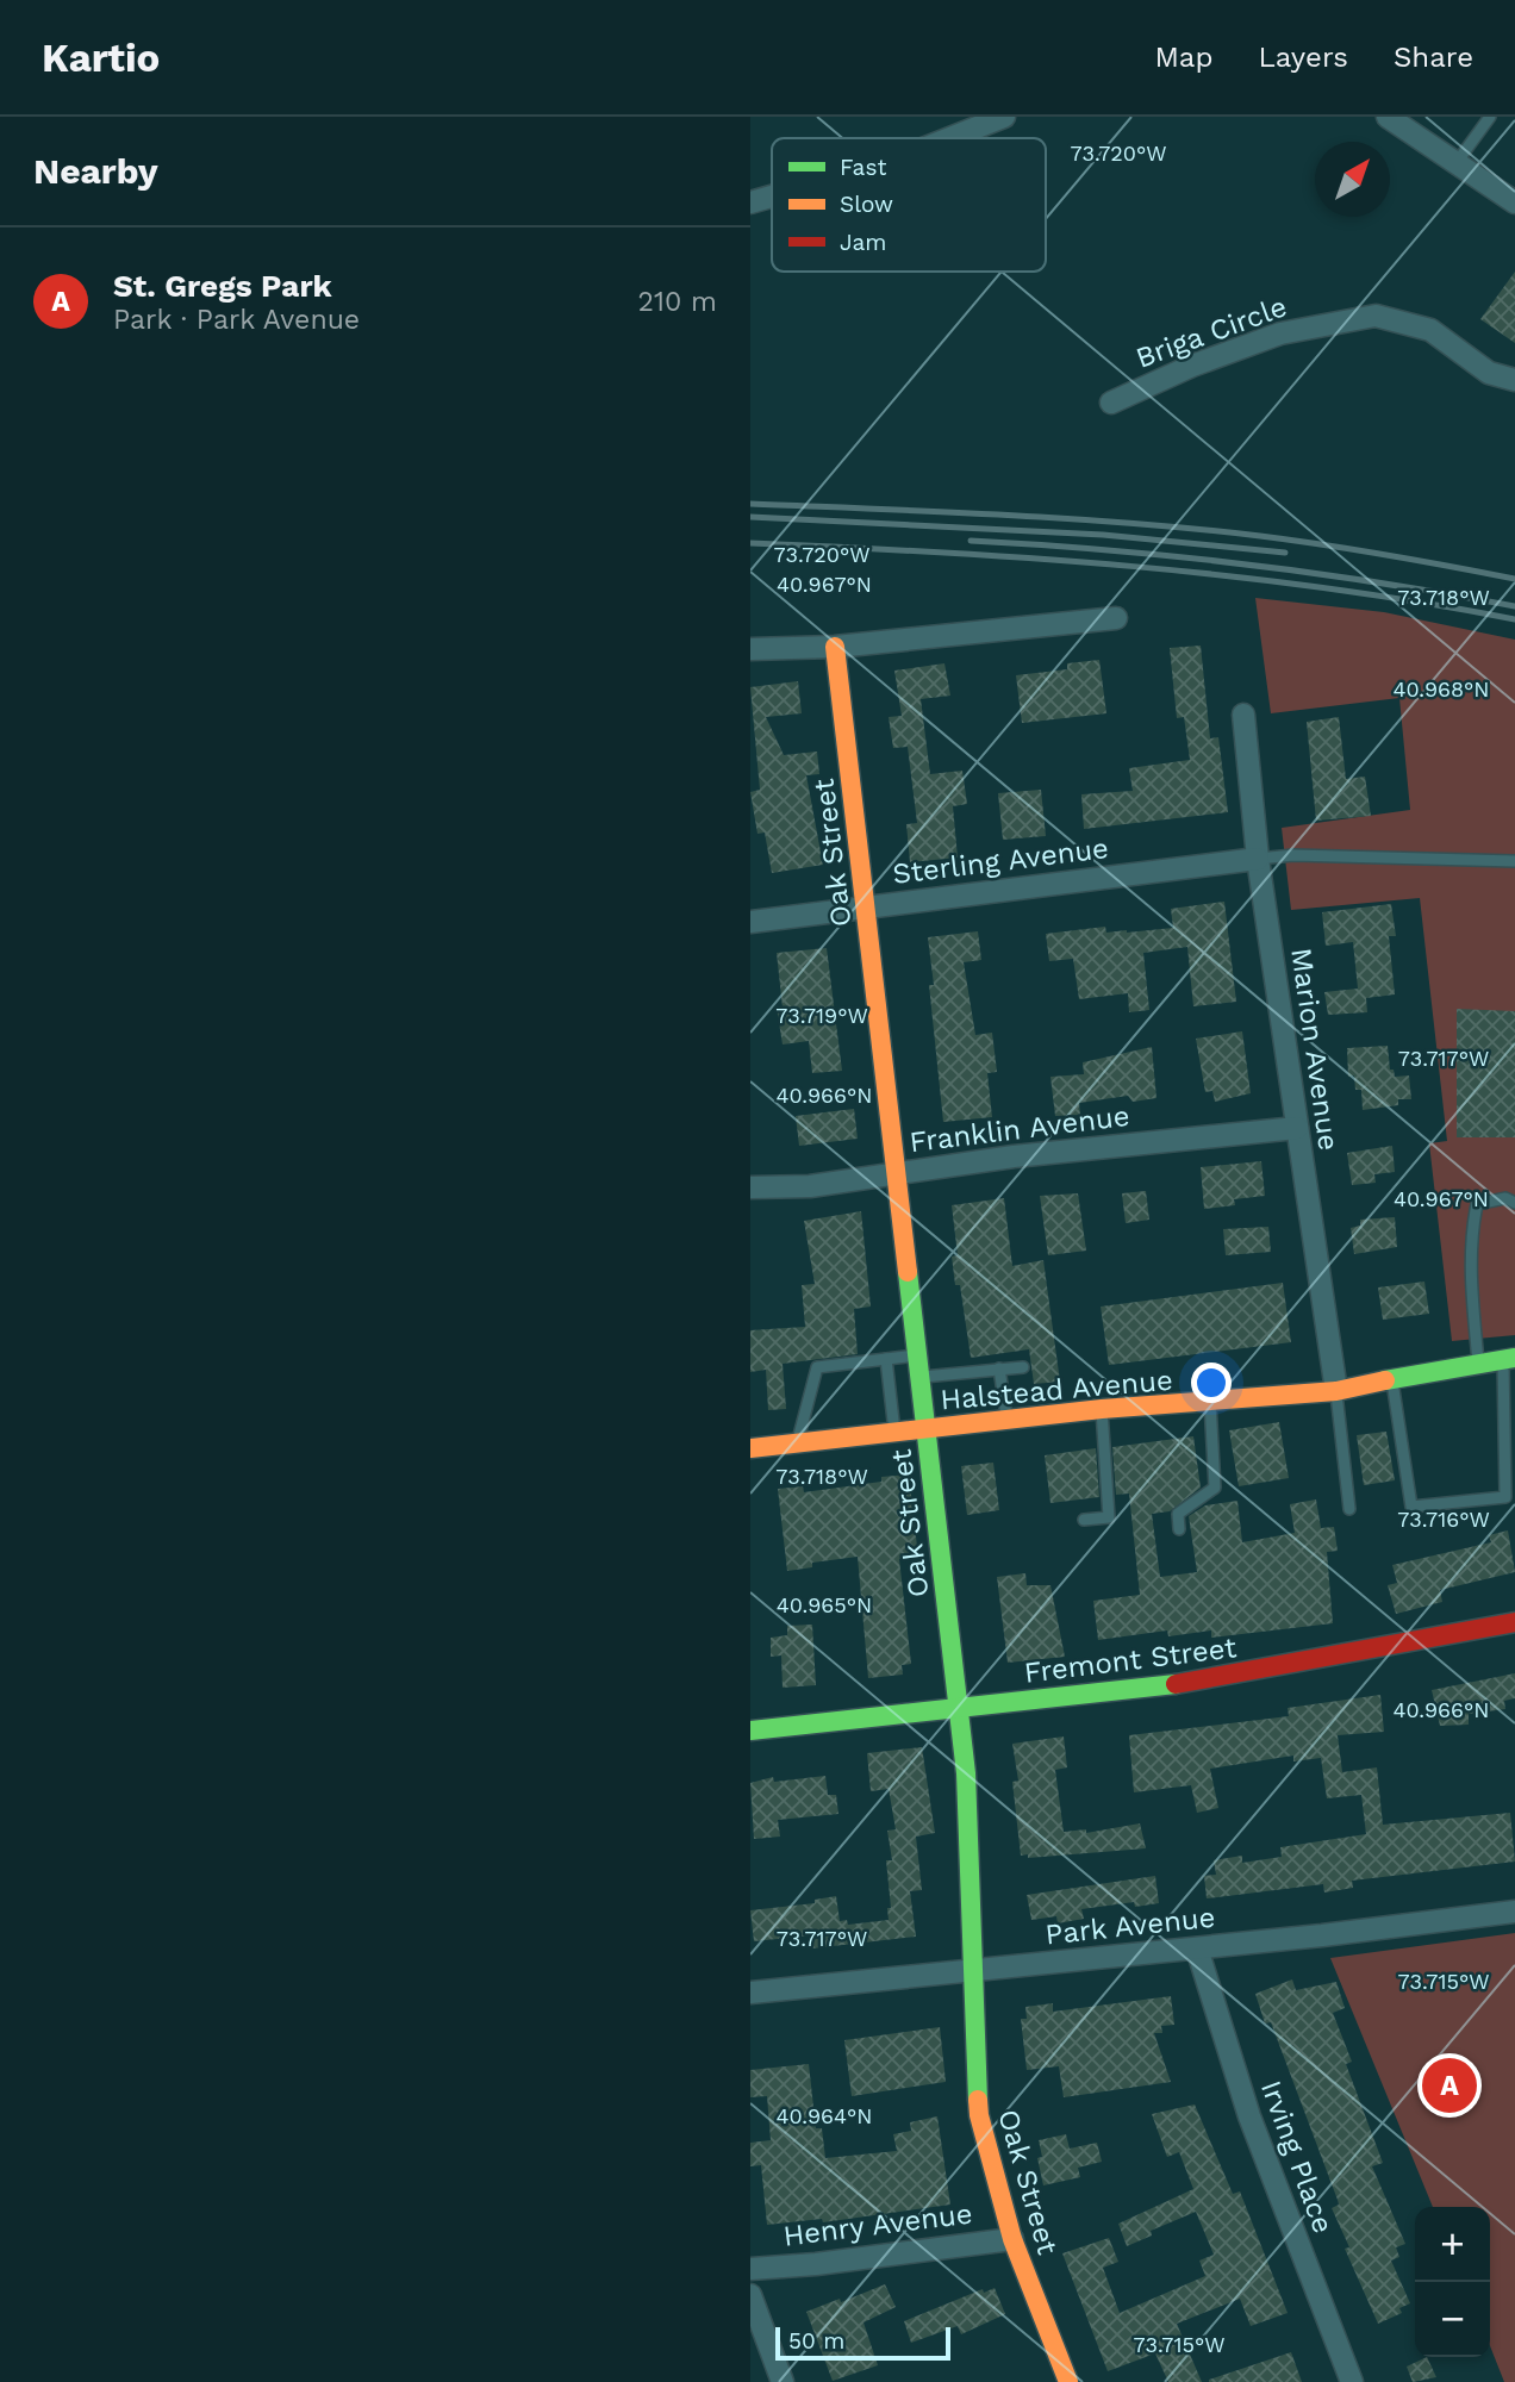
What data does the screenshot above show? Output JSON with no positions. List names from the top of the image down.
{
  "streets": {
    "street": [
      "Briga Circle",
      "Oak Street",
      "Sterling Avenue",
      "Marion Avenue",
      "Franklin Avenue",
      "Halstead Avenue",
      "Fremont Street",
      "Park Avenue",
      "Irving Place",
      "Henry Avenue"
    ]
  },
  "crossings": [
    ["Oak Street", "Sterling Avenue"],
    ["Oak Street", "Franklin Avenue"],
    ["Oak Street", "Halstead Avenue"],
    ["Oak Street", "Fremont Street"],
    ["Oak Street", "Park Avenue"],
    ["Oak Street", "Henry Avenue"],
    ["Sterling Avenue", "Marion Avenue"],
    ["Marion Avenue", "Franklin Avenue"],
    ["Marion Avenue", "Halstead Avenue"],
    ["Park Avenue", "Irving Place"]
  ],
  "legend": ["Fast", "Slow", "Jam"],
  "scale_bar": "50 m",
  "north": "top right",
  "page": {
    "header": "Kartio",
    "nav": ["Map", "Layers", "Share"],
    "heading": "Nearby",
    "list": [
      {
        "mark": "A",
        "name": "St. Gregs Park",
        "note": "Park · Park Avenue",
        "value": "210 m"
      }
    ],
    "pins": "A",
    "map_buttons": ["+", "−"],
    "scale": "50 m"
  },
  "coordinates": [
    "73.720°W",
    "40.967°N",
    "73.718°W",
    "40.968°N",
    "73.719°W",
    "73.717°W",
    "40.966°N",
    "73.716°W",
    "40.965°N",
    "73.715°W",
    "40.964°N"
  ]
}
